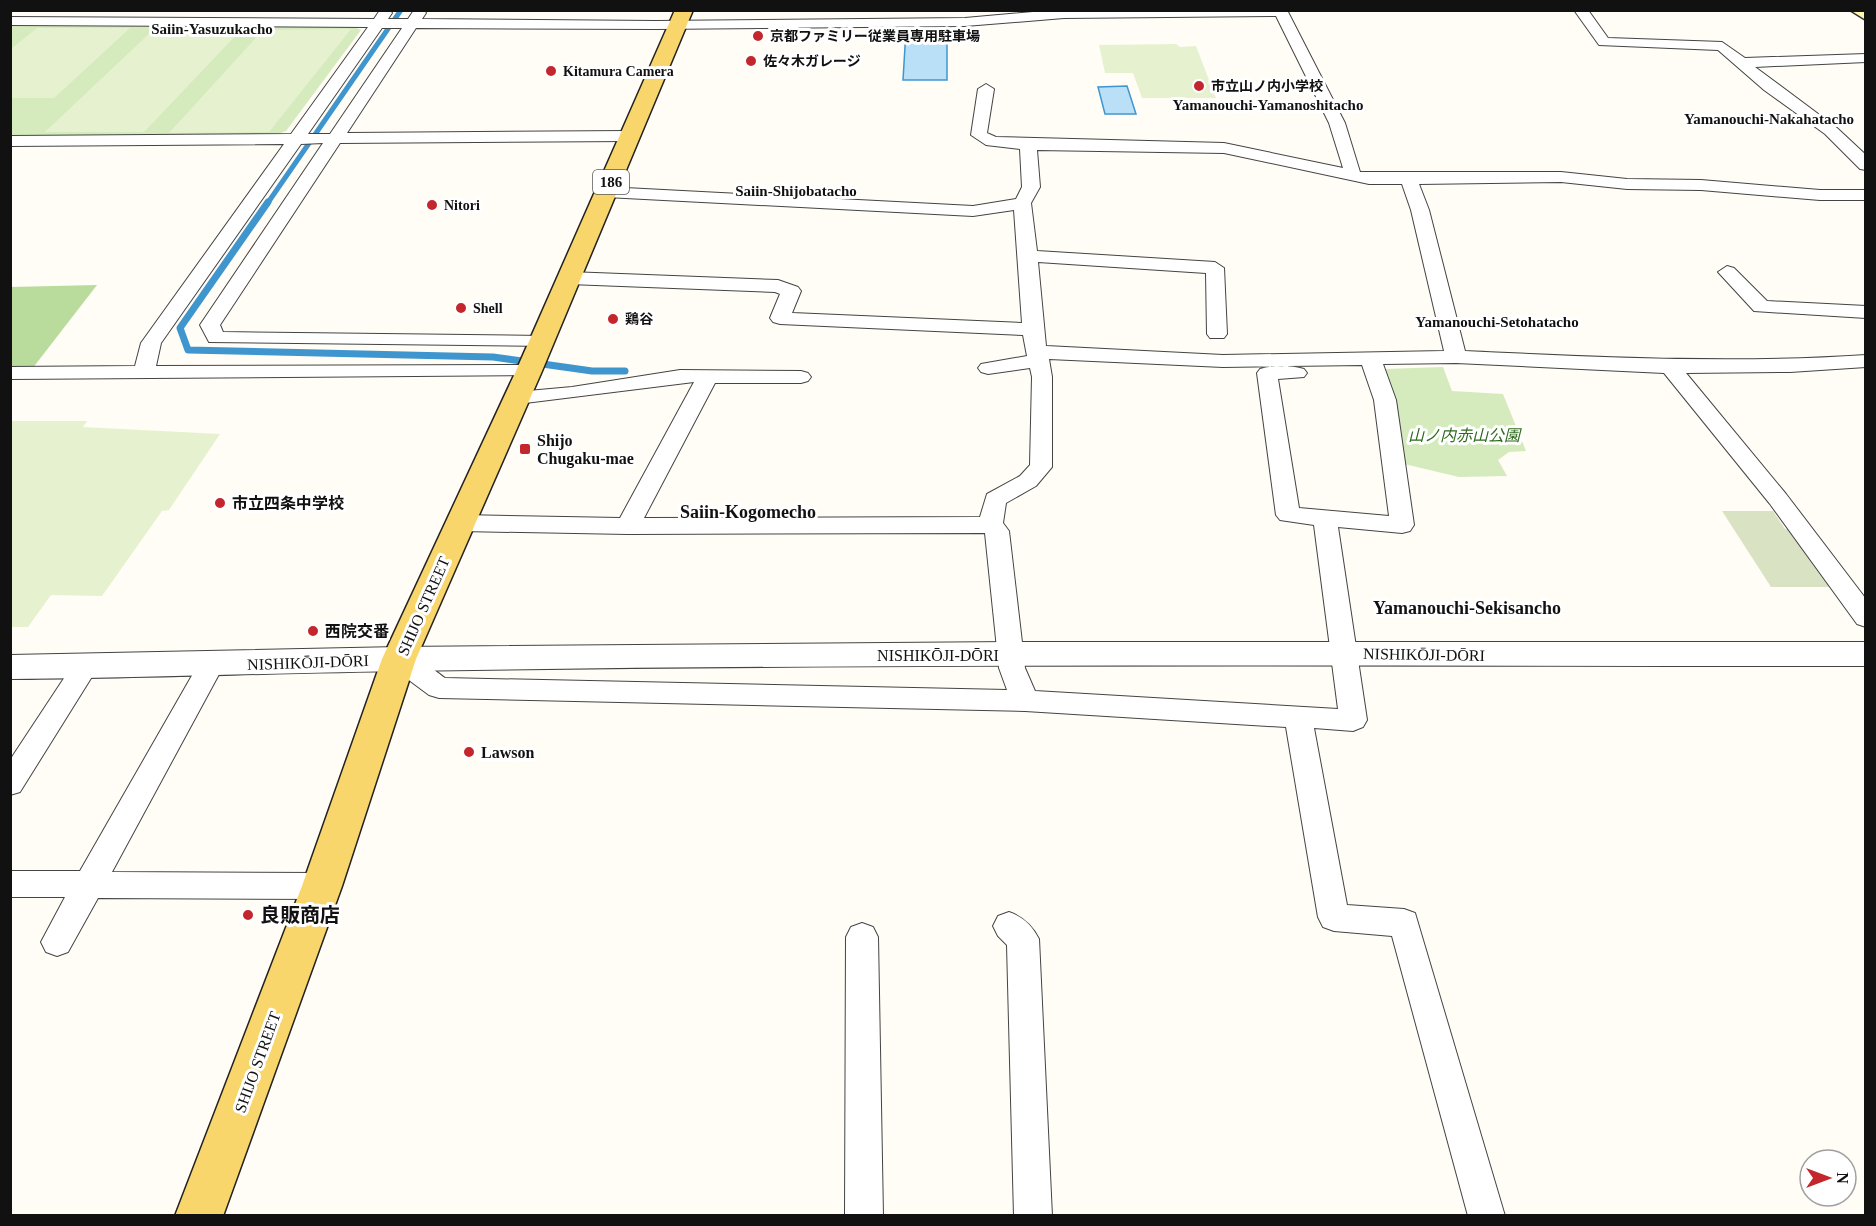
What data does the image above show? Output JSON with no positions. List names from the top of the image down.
{
  "streets": {
    "main road": ["186", "SHIJO STREET"],
    "street": ["NISHIKŌJI-DŌRI"]
  },
  "crossings": [
    ["SHIJO STREET", "NISHIKŌJI-DŌRI"]
  ],
  "districts": [
    "Saiin-Yasuzukacho",
    "Yamanouchi-Yamanoshitacho",
    "Yamanouchi-Nakahatacho",
    "Saiin-Shijobatacho",
    "Yamanouchi-Setohatacho",
    "Saiin-Kogomecho",
    "Yamanouchi-Sekisancho"
  ],
  "parks": ["山ノ内赤山公園"],
  "places": {
    "other": [
      "京都ファミリー従業員専用駐車場",
      "佐々木ガレージ",
      "Kitamura Camera",
      "市立山ノ内小学校",
      "Nitori",
      "Shell",
      "鶏谷",
      "市立四条中学校",
      "西院交番",
      "Lawson",
      "良販商店"
    ],
    "transit": ["Shijo Chugaku-mae"]
  },
  "north": "right"
}
